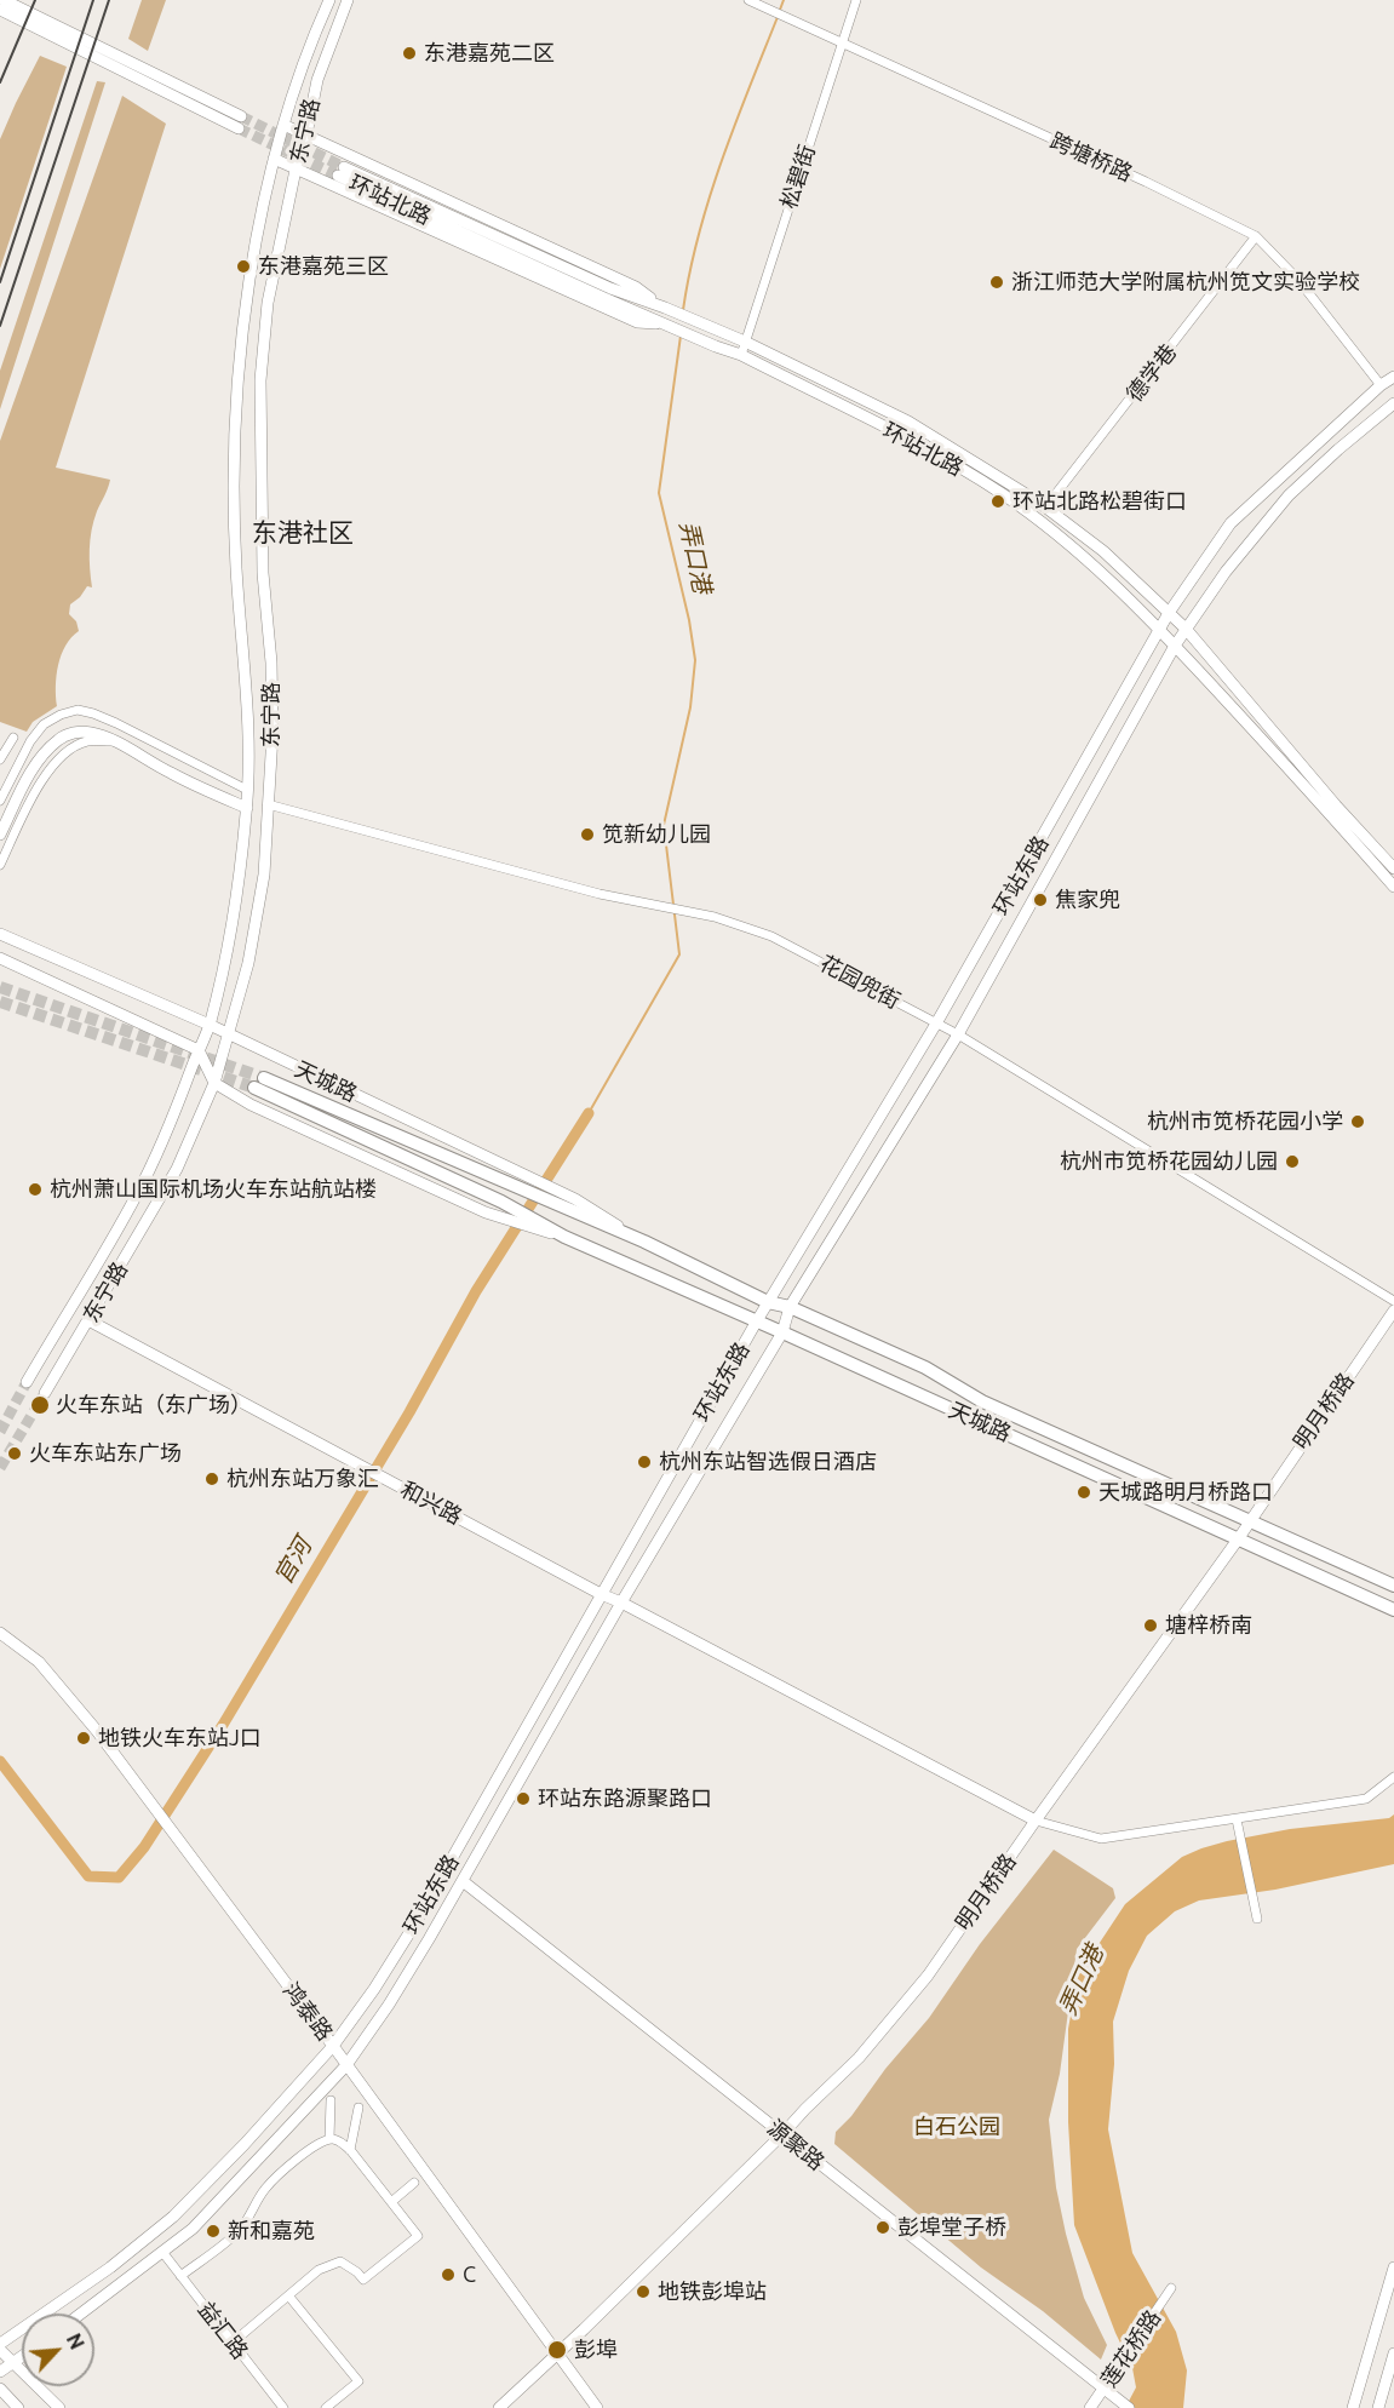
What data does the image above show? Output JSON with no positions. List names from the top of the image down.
{
  "streets": {
    "main road": [
      "东宁路",
      "环站北路",
      "环站东路",
      "天城路",
      "明月桥路",
      "和兴路",
      "鸿泰路",
      "源聚路",
      "莲花桥路"
    ],
    "street": [
      "跨塘桥路",
      "松碧街",
      "德学巷",
      "花园兜街",
      "益汇路"
    ]
  },
  "crossings": [
    ["东宁路", "花园兜街"],
    ["东宁路", "天城路"],
    ["东宁路", "和兴路"],
    ["跨塘桥路", "松碧街"],
    ["跨塘桥路", "德学巷"],
    ["跨塘桥路", "环站东路"],
    ["松碧街", "环站北路"],
    ["环站北路", "德学巷"],
    ["环站北路", "环站东路"],
    ["环站东路", "花园兜街"],
    ["环站东路", "天城路"],
    ["环站东路", "和兴路"],
    ["环站东路", "鸿泰路"],
    ["环站东路", "源聚路"],
    ["环站东路", "益汇路"],
    ["天城路", "明月桥路"],
    ["明月桥路", "和兴路"],
    ["明月桥路", "鸿泰路"],
    ["明月桥路", "源聚路"],
    ["源聚路", "莲花桥路"]
  ],
  "districts": ["东港社区"],
  "water": ["弄口港", "官河"],
  "parks": ["白石公园"],
  "places": [
    "东港嘉苑二区",
    "东港嘉苑三区",
    "浙江师范大学附属杭州笕文实验学校",
    "环站北路松碧街口",
    "笕新幼儿园",
    "焦家兜",
    "杭州市笕桥花园小学",
    "杭州市笕桥花园幼儿园",
    "杭州萧山国际机场火车东站航站楼",
    "火车东站（东广场）",
    "火车东站东广场",
    "杭州东站智选假日酒店",
    "杭州东站万象汇",
    "天城路明月桥路口",
    "塘梓桥南",
    "地铁火车东站J口",
    "环站东路源聚路口",
    "彭埠堂子桥",
    "新和嘉苑",
    "C",
    "地铁彭埠站",
    "彭埠"
  ],
  "north": "top right"
}
